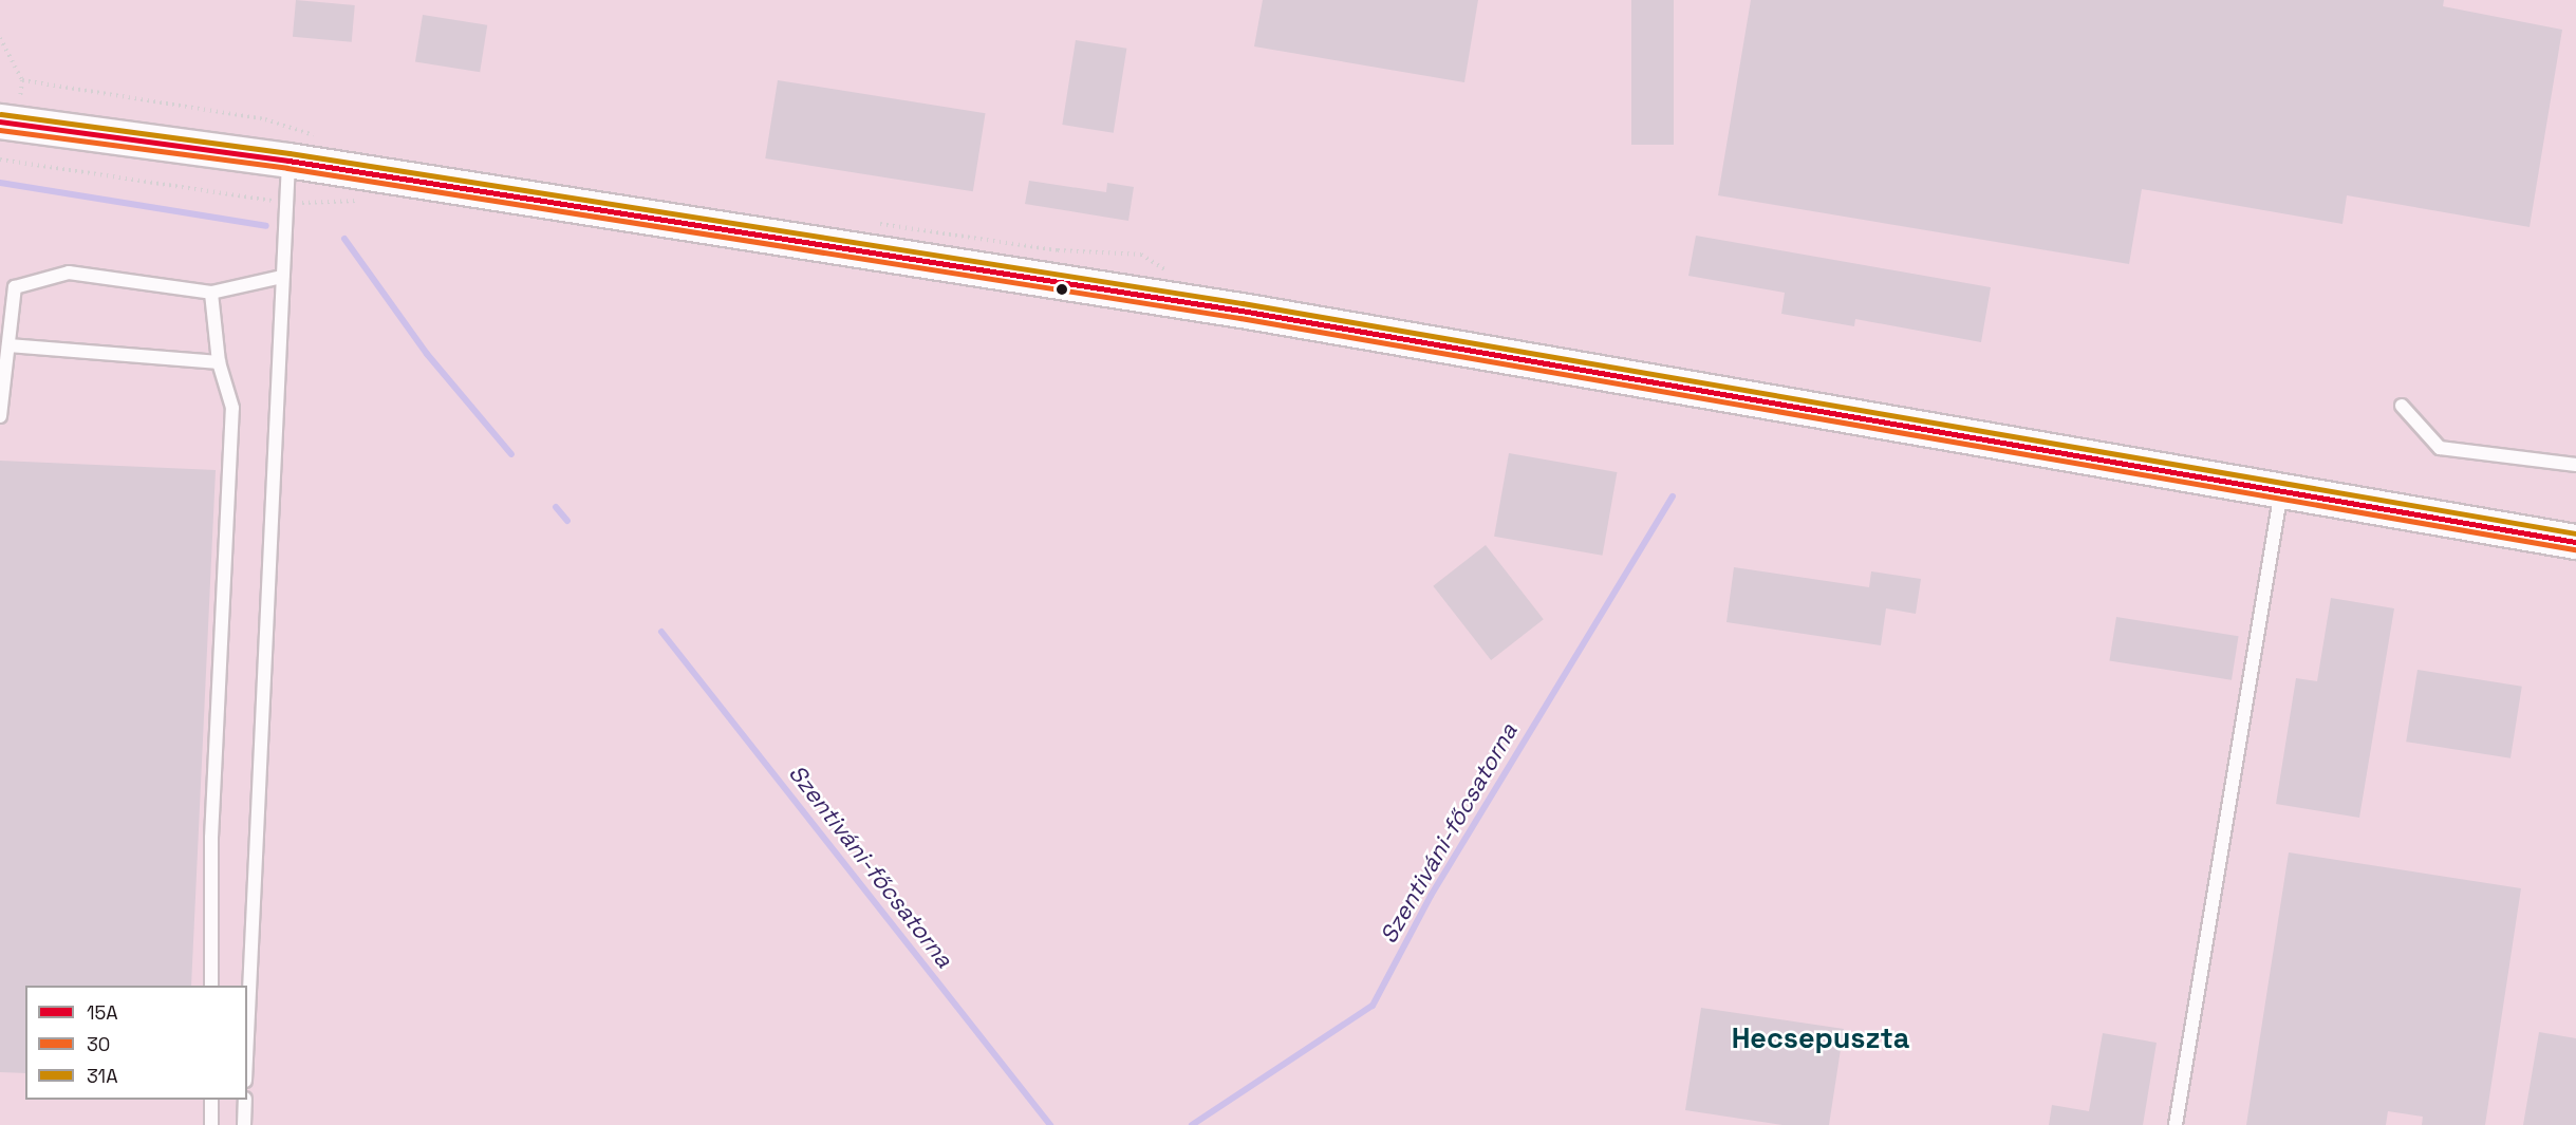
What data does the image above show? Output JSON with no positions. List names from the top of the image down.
{
  "districts": ["Hecsepuszta"],
  "water": ["Szentiváni-főcsatorna"],
  "lines": ["transit line 31A", "transit line 15A", "transit line 30"],
  "legend": ["15A", "30", "31A"]
}
